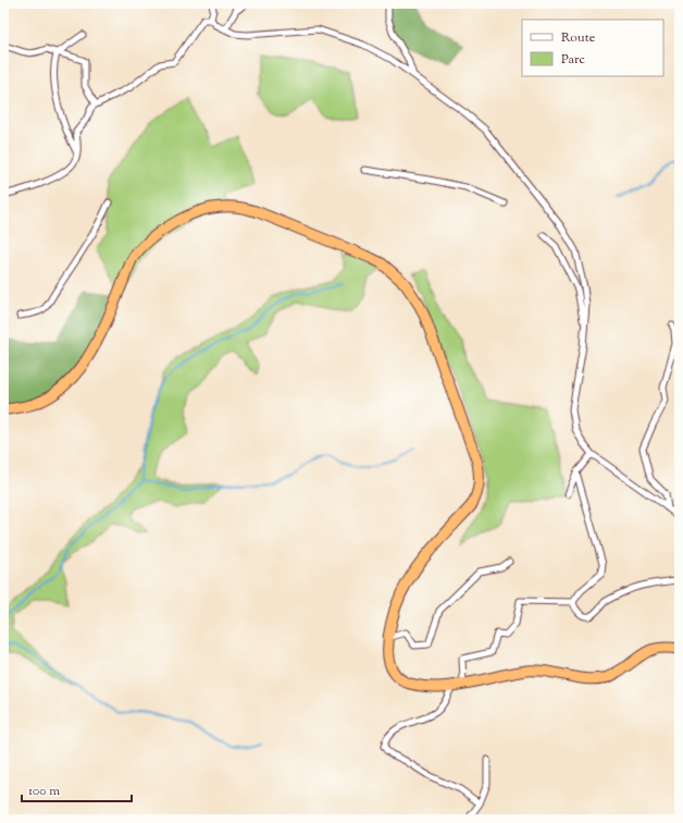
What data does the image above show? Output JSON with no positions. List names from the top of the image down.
{
  "legend": ["Route", "Parc"],
  "scale_bar": "100 m"
}
